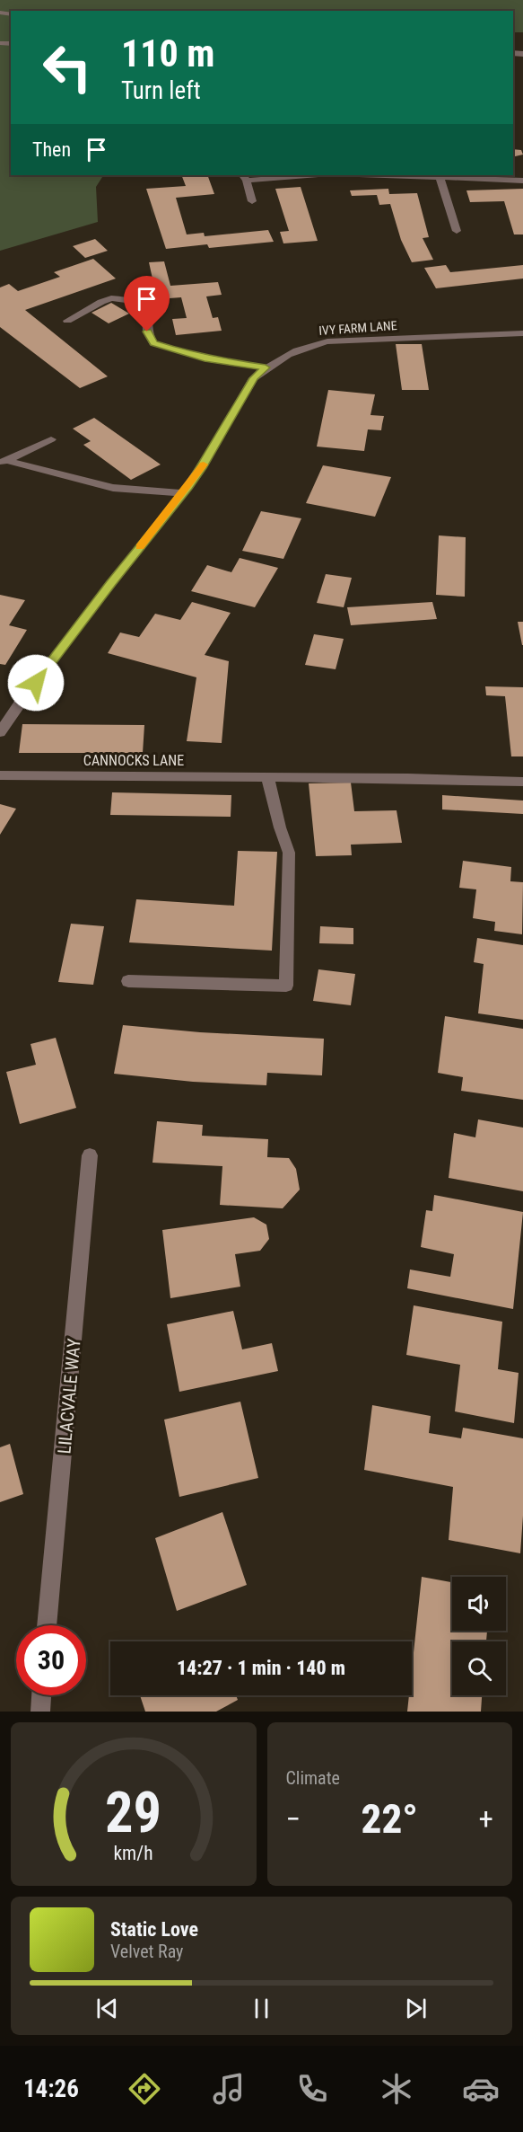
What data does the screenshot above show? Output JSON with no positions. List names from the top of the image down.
{
  "streets": {
    "street": ["IVY FARM LANE", "CANNOCKS LANE", "LILACVALE WAY"]
  },
  "page": {
    "turn": ["110 m", "Turn left"],
    "then": "Then",
    "limit": "30",
    "trip": "14:27 · 1 min · 140 m",
    "tile": "Climate",
    "heat": ["−", "22°", "+"],
    "song": ["Static Love", "Velvet Ray"],
    "tabs": "14:26",
    "gauge": ["29", "km/h"]
  }
}
